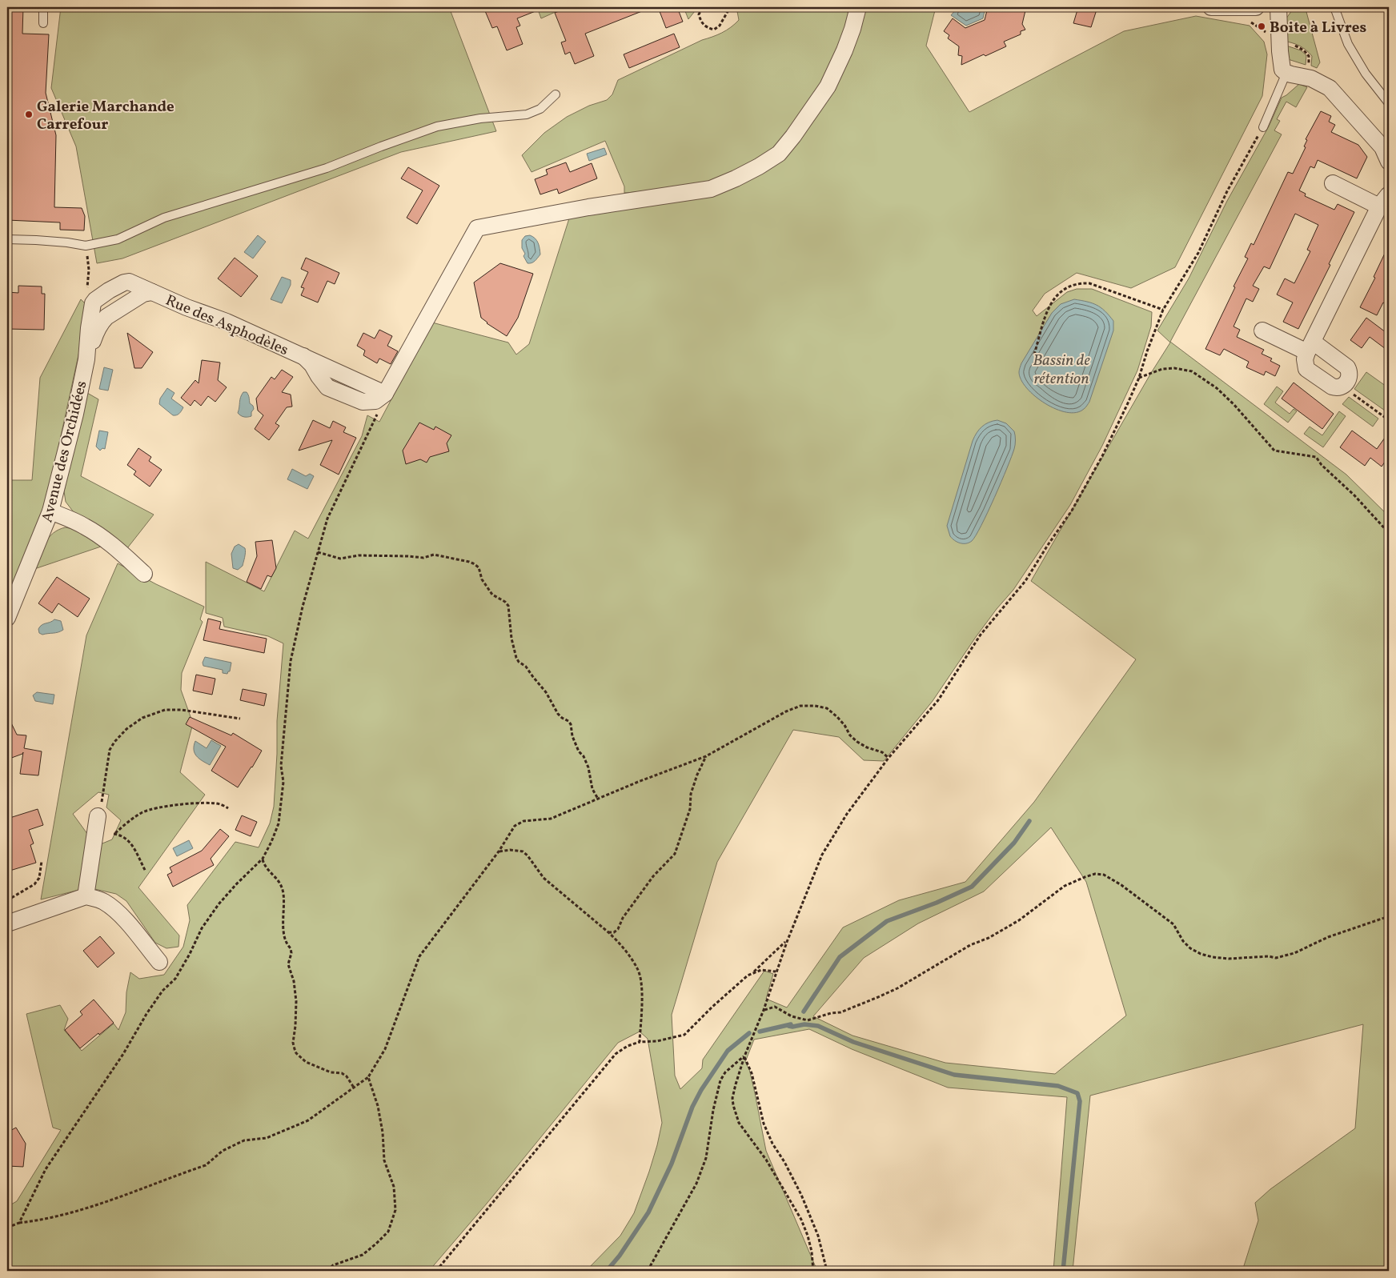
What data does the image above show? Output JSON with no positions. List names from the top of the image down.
{
  "streets": {
    "street": ["Rue des Asphodèles", "Avenue des Orchidées"]
  },
  "crossings": [
    ["Rue des Asphodèles", "Avenue des Orchidées"]
  ],
  "water": ["Bassin de rétention"],
  "places": ["Boite à Livres", "Galerie Marchande Carrefour"]
}
